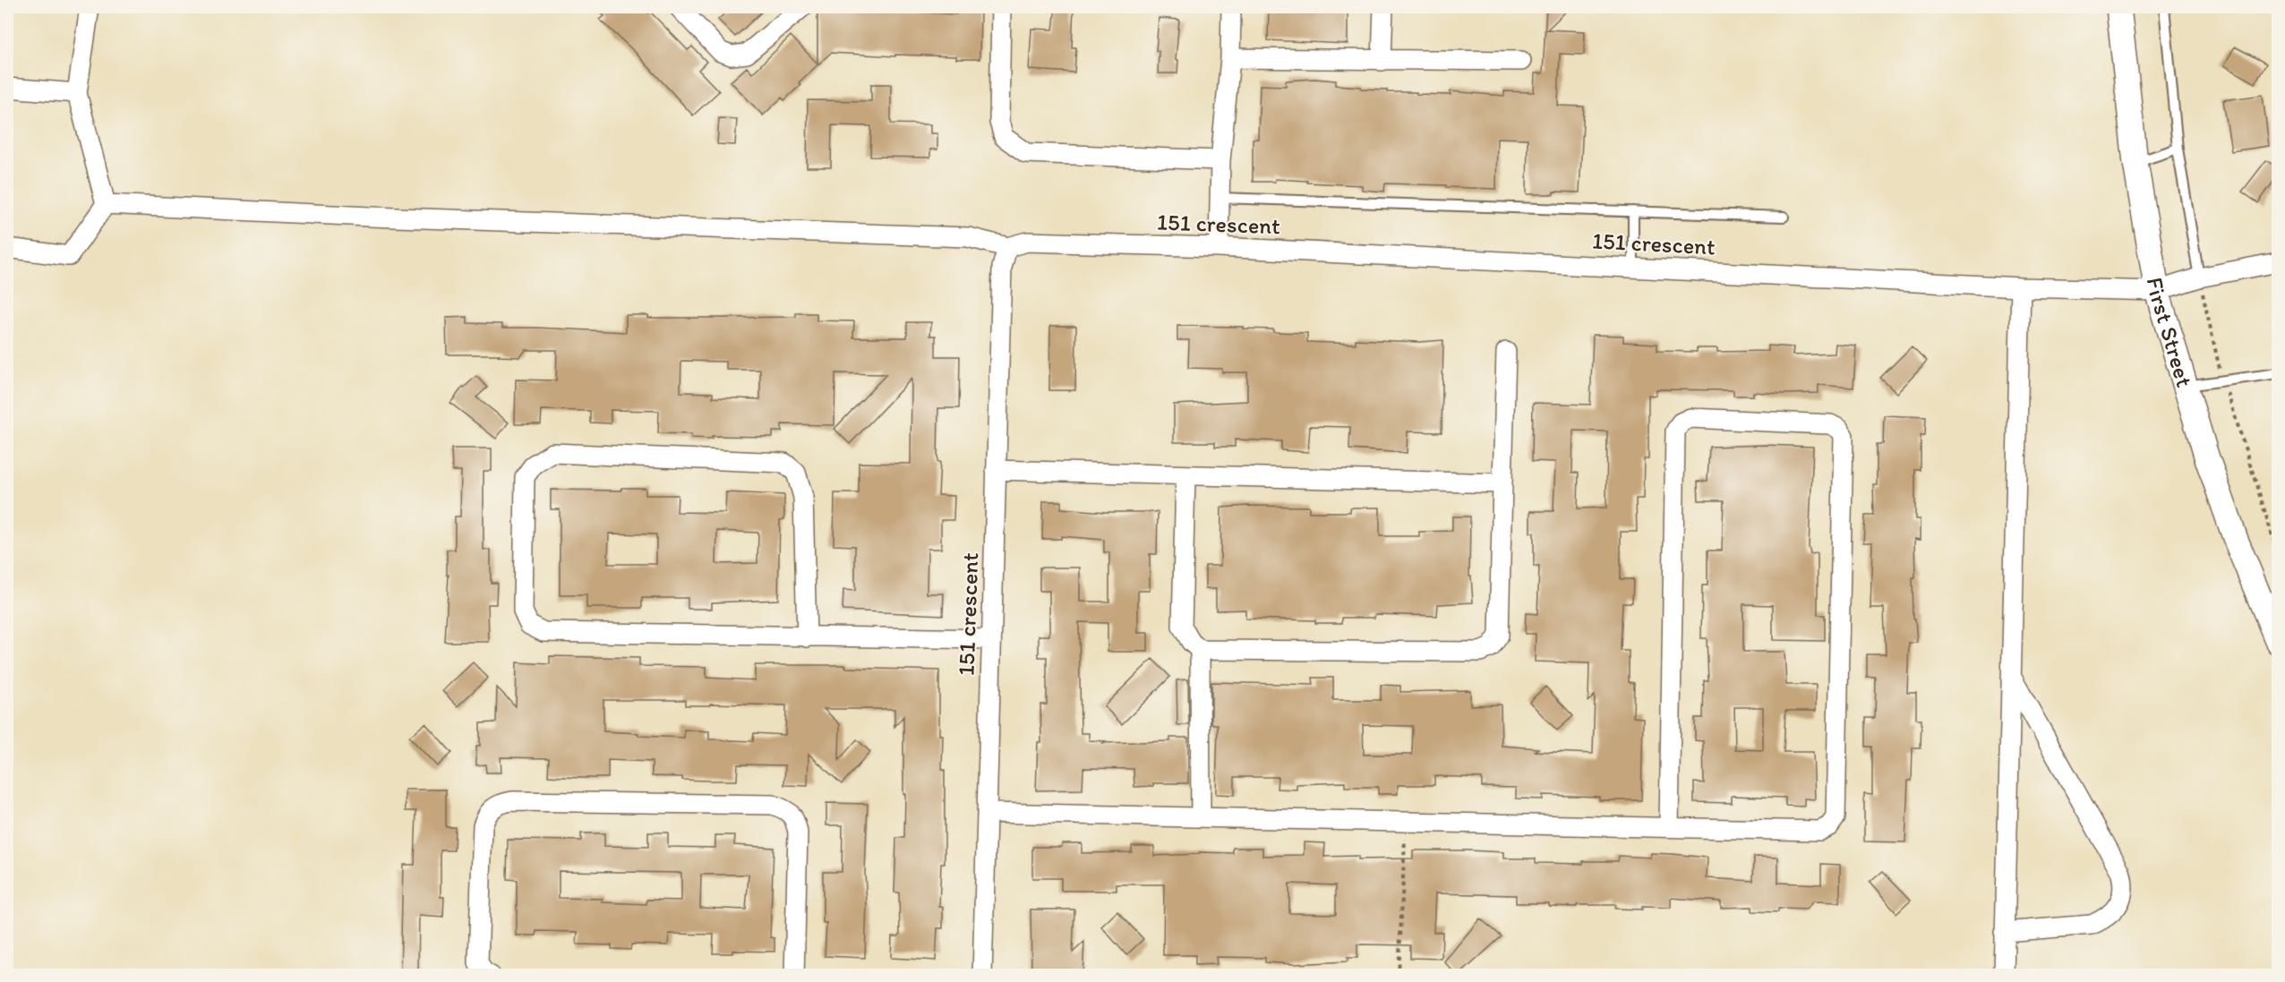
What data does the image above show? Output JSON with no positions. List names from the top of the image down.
{
  "streets": {
    "street": ["151 crescent", "First Street"]
  },
  "crossings": [
    ["151 crescent", "First Street"]
  ]
}
